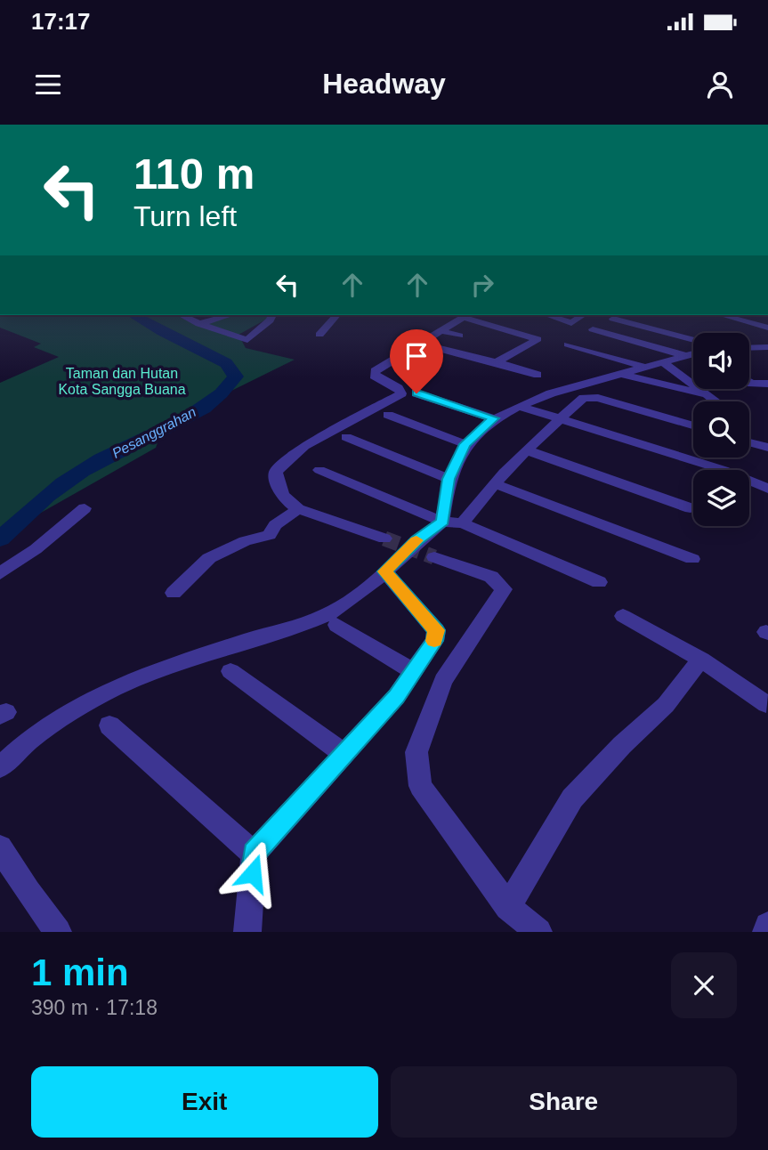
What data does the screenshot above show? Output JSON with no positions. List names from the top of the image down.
{
  "water": ["Pesanggrahan"],
  "parks": ["Taman dan Hutan Kota Sangga Buana"],
  "page": {
    "status": "17:17",
    "header": "Headway",
    "turn": ["110 m", "Turn left"],
    "heading": ["1 min", "390 m · 17:18"],
    "buttons": ["Exit", "Share"]
  }
}
